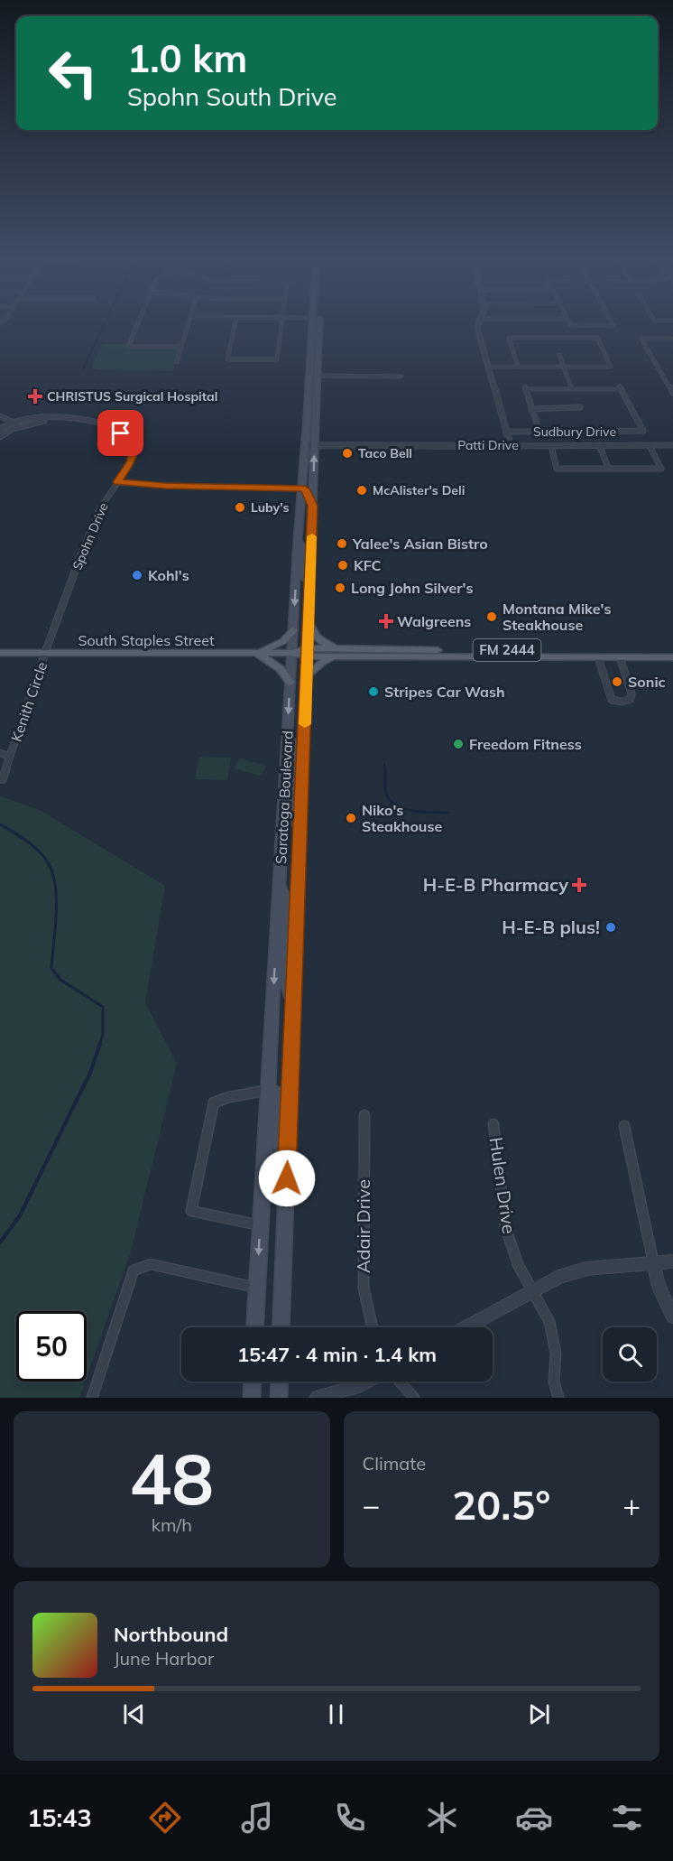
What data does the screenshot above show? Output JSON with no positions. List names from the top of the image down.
{
  "streets": {
    "main road": ["South Staples Street", "FM 2444", "Saratoga Boulevard"],
    "street": [
      "Sudbury Drive",
      "Patti Drive",
      "Spohn Drive",
      "Kenith Circle",
      "Hulen Drive",
      "Adair Drive"
    ]
  },
  "crossings": [
    ["Patti Drive", "Saratoga Boulevard"],
    ["Spohn Drive", "South Staples Street"],
    ["Spohn Drive", "Kenith Circle"],
    ["South Staples Street", "Kenith Circle"],
    ["South Staples Street", "Saratoga Boulevard"]
  ],
  "places": {
    "health": ["CHRISTUS Surgical Hospital", "Walgreens", "H-E-B Pharmacy"],
    "other": [
      "Taco Bell",
      "McAlister's Deli",
      "Luby's",
      "Yalee's Asian Bistro",
      "KFC",
      "Kohl's",
      "Long John Silver's",
      "Montana Mike's Steakhouse",
      "Sonic",
      "Stripes Car Wash",
      "Freedom Fitness",
      "Niko's Steakhouse",
      "H-E-B plus!"
    ]
  },
  "page": {
    "turn": ["1.0 km", "Spohn South Drive"],
    "limit": "50",
    "trip": "15:47 · 4 min · 1.4 km",
    "tile": [
      ["48", "km/h"],
      "Climate"
    ],
    "heat": ["−", "20.5°", "+"],
    "song": ["Northbound", "June Harbor"],
    "tabs": "15:43"
  }
}
